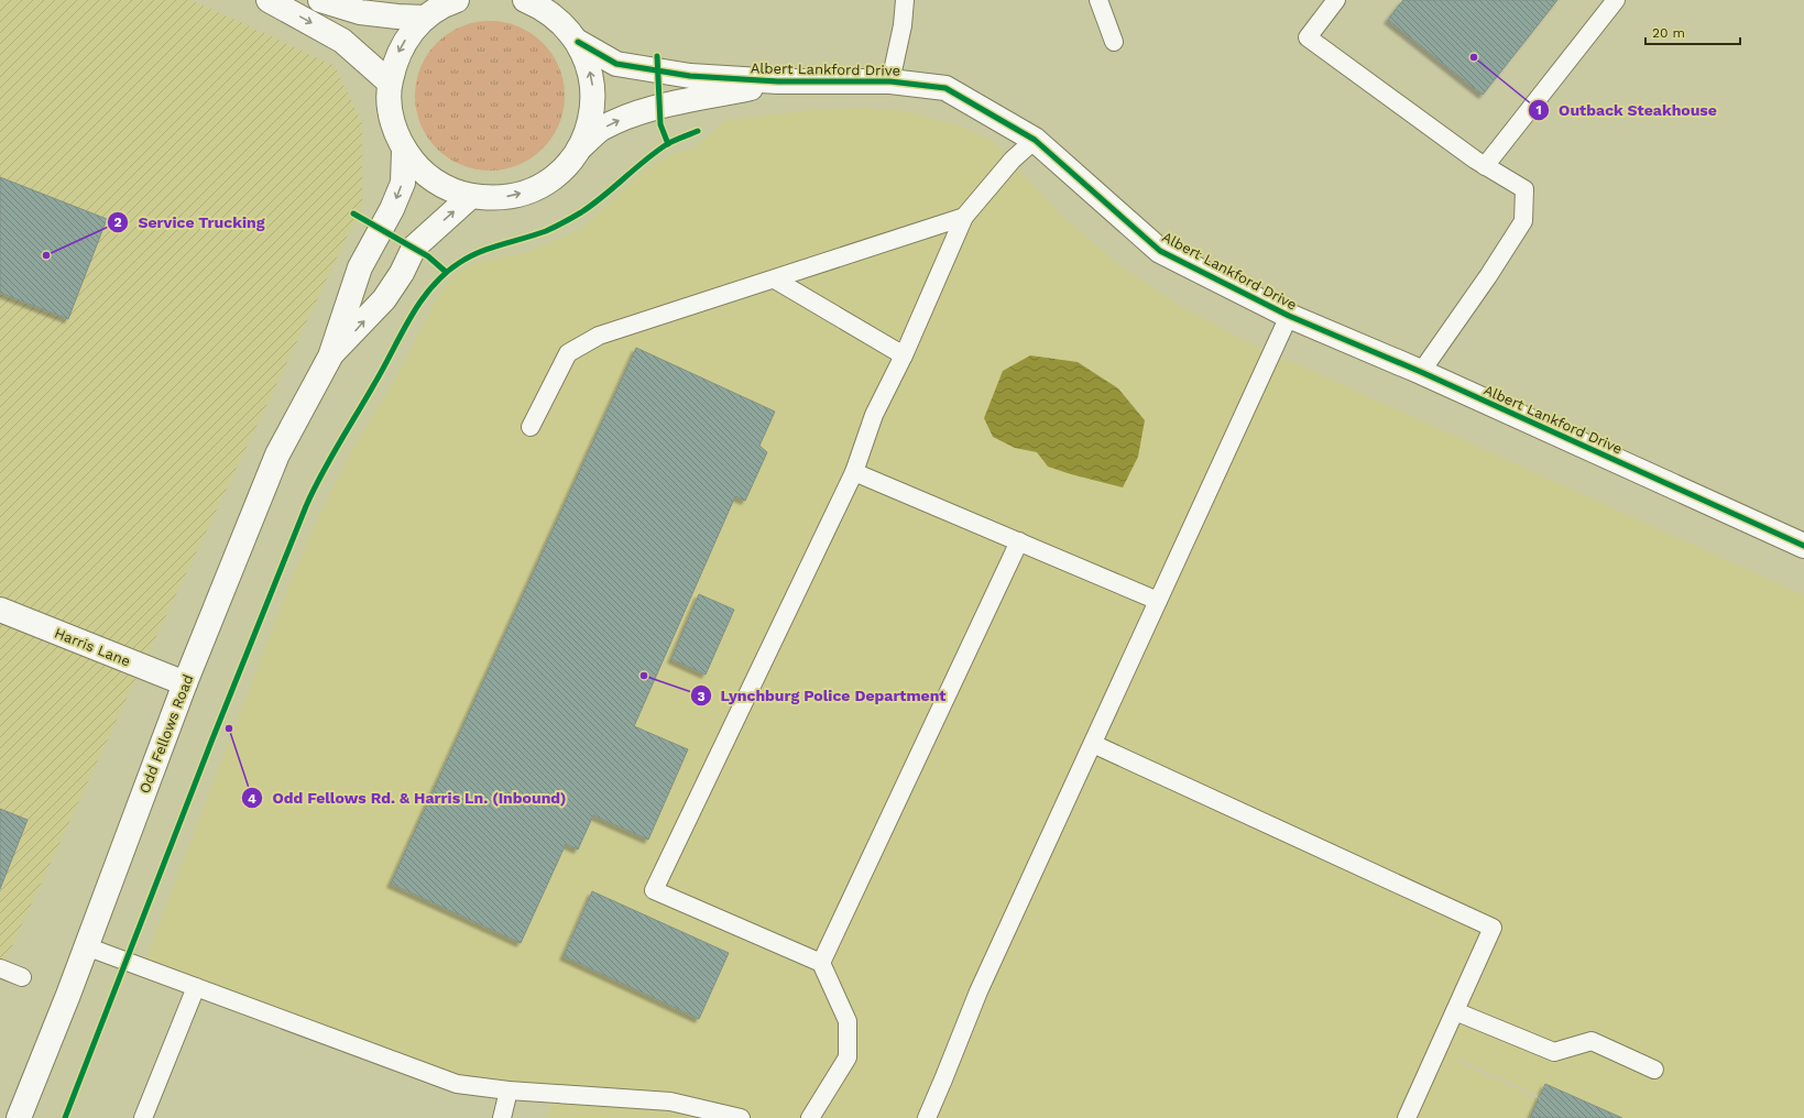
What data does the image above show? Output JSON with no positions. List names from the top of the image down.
{
  "streets": {
    "street": ["Albert Lankford Drive", "Harris Lane", "Odd Fellows Road"]
  },
  "crossings": [
    ["Harris Lane", "Odd Fellows Road"]
  ],
  "places": [
    "Outback Steakhouse",
    "Service Trucking",
    "Lynchburg Police Department",
    "Odd Fellows Rd. & Harris Ln. (Inbound)"
  ],
  "scale_bar": "20 m"
}
